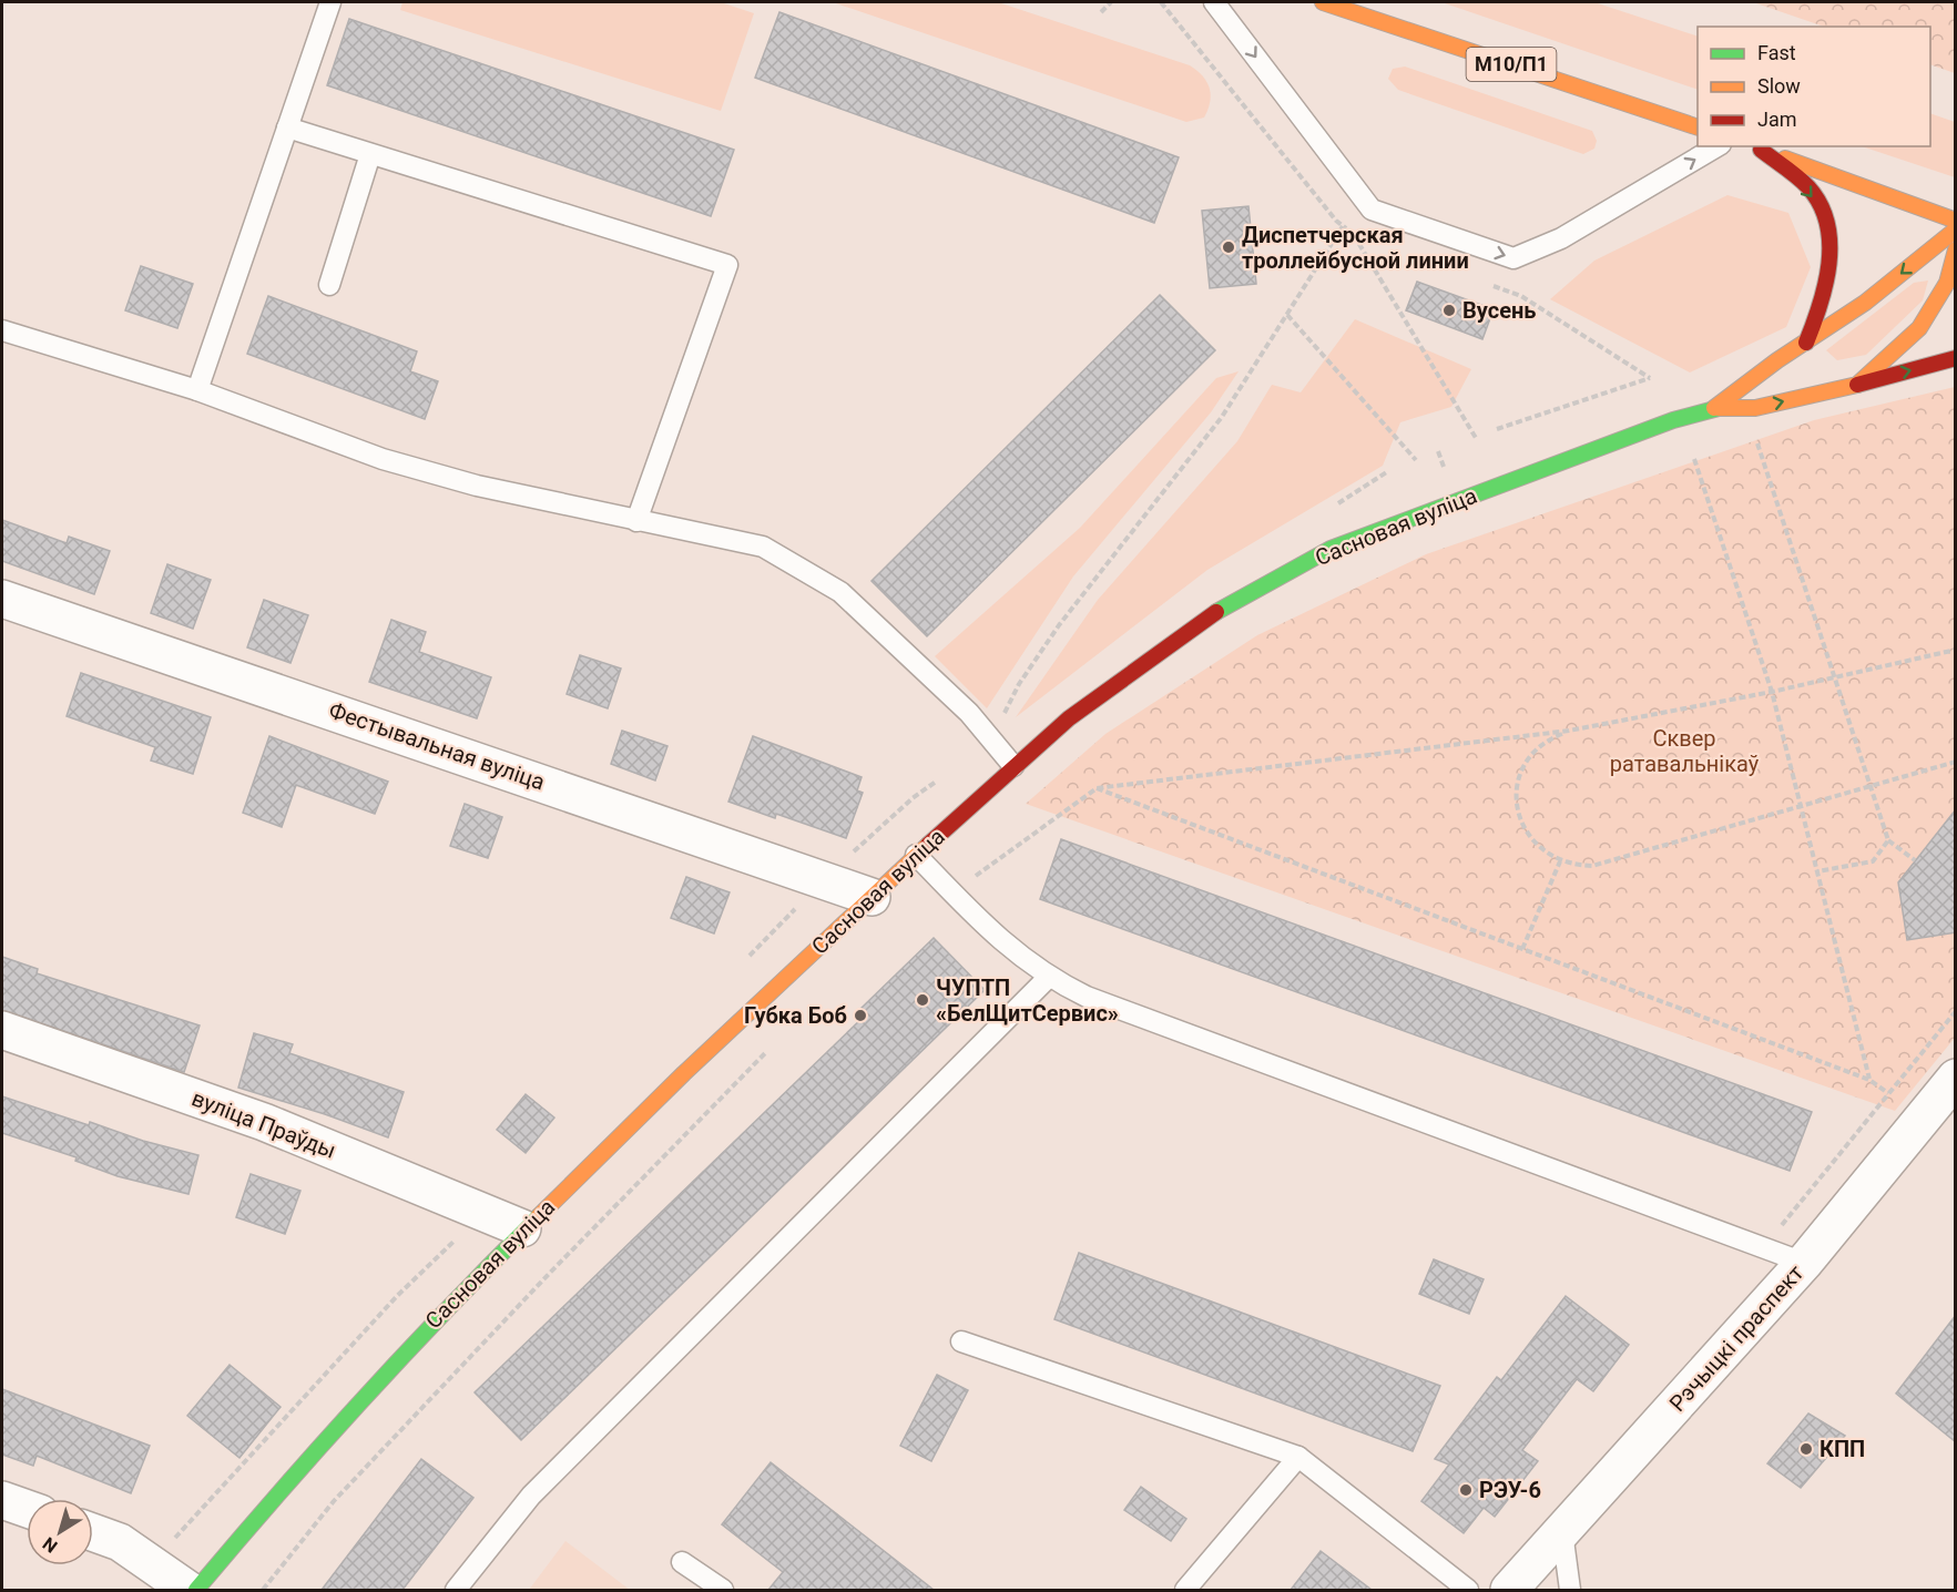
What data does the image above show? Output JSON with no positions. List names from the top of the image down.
{
  "streets": {
    "main road": ["М10/П1", "Сасновая вуліца"],
    "street": ["Фестывальная вуліца", "вуліца Праўды", "Рэчыцкі праспект"]
  },
  "crossings": [
    ["Сасновая вуліца", "Фестывальная вуліца"],
    ["Сасновая вуліца", "вуліца Праўды"]
  ],
  "parks": ["Сквер ратавальнікаў"],
  "places": [
    "Диспетчерская троллейбусной линии",
    "Вусень",
    "ЧУПТП «БелЩитСервис»",
    "Губка Боб",
    "КПП",
    "РЭУ-6"
  ],
  "legend": ["Fast", "Slow", "Jam"],
  "north": "bottom left"
}
